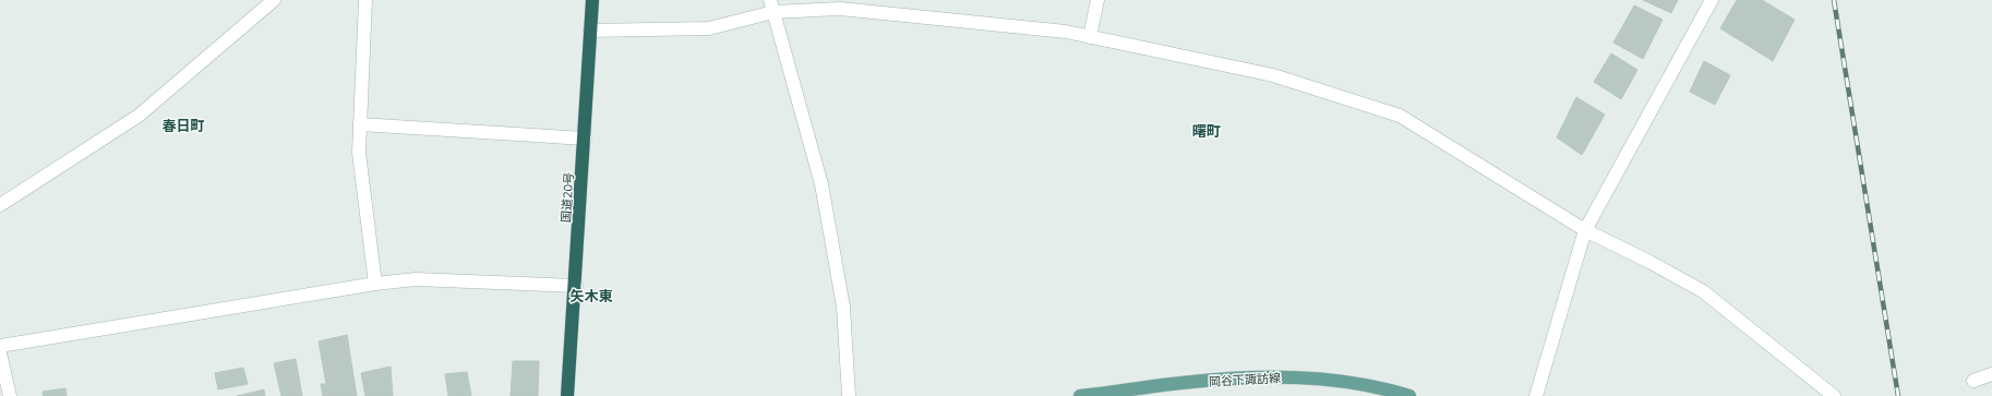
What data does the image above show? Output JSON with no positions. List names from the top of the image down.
{
  "streets": {
    "highway": ["国道20号"],
    "main road": ["岡谷下諏訪線"]
  },
  "districts": ["春日町", "曙町", "矢木東"]
}
